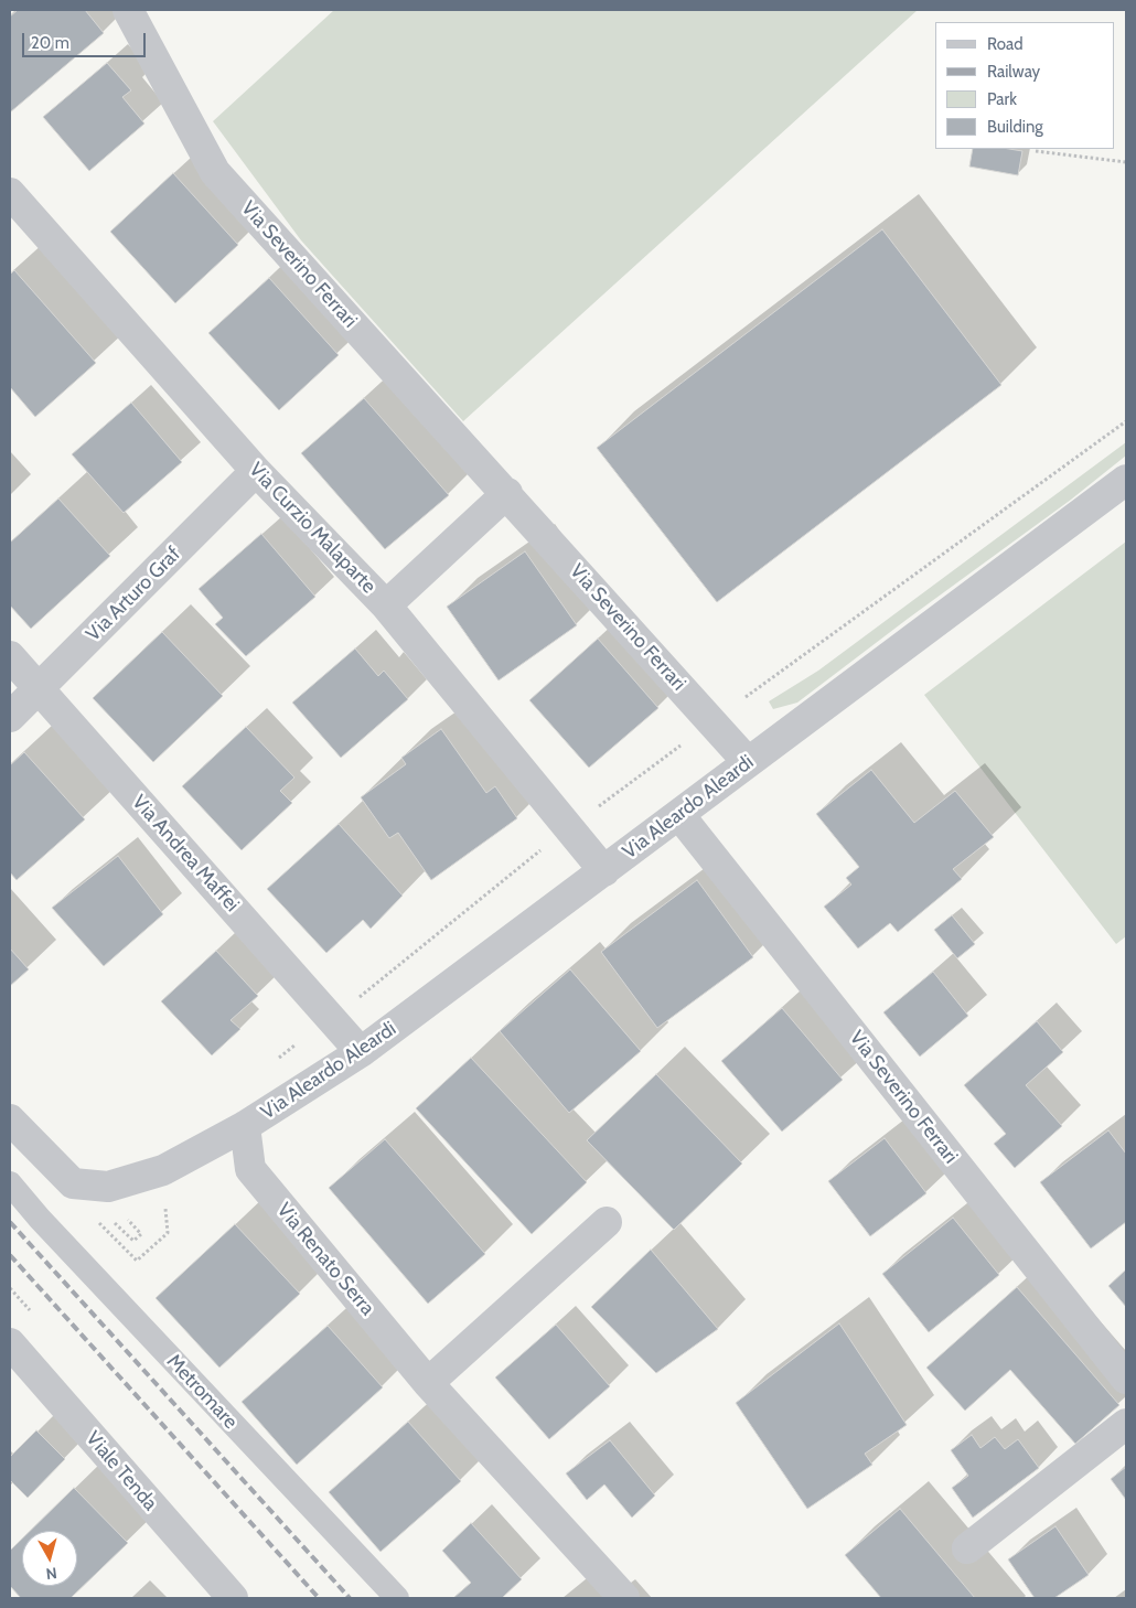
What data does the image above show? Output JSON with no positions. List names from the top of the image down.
{
  "streets": {
    "street": [
      "Via Severino Ferrari",
      "Via Curzio Malaparte",
      "Via Arturo Graf",
      "Via Aleardo Aleardi",
      "Via Andrea Maffei",
      "Via Renato Serra",
      "Viale Tenda"
    ],
    "lane": ["Metromare"]
  },
  "crossings": [
    ["Via Severino Ferrari", "Via Aleardo Aleardi"],
    ["Via Curzio Malaparte", "Via Arturo Graf"],
    ["Via Curzio Malaparte", "Via Aleardo Aleardi"],
    ["Via Arturo Graf", "Via Andrea Maffei"],
    ["Via Aleardo Aleardi", "Via Andrea Maffei"],
    ["Via Aleardo Aleardi", "Via Renato Serra"]
  ],
  "legend": [
    "Road",
    "Railway",
    "Park",
    "Building"
  ],
  "scale_bar": "20 m",
  "north": "bottom"
}
